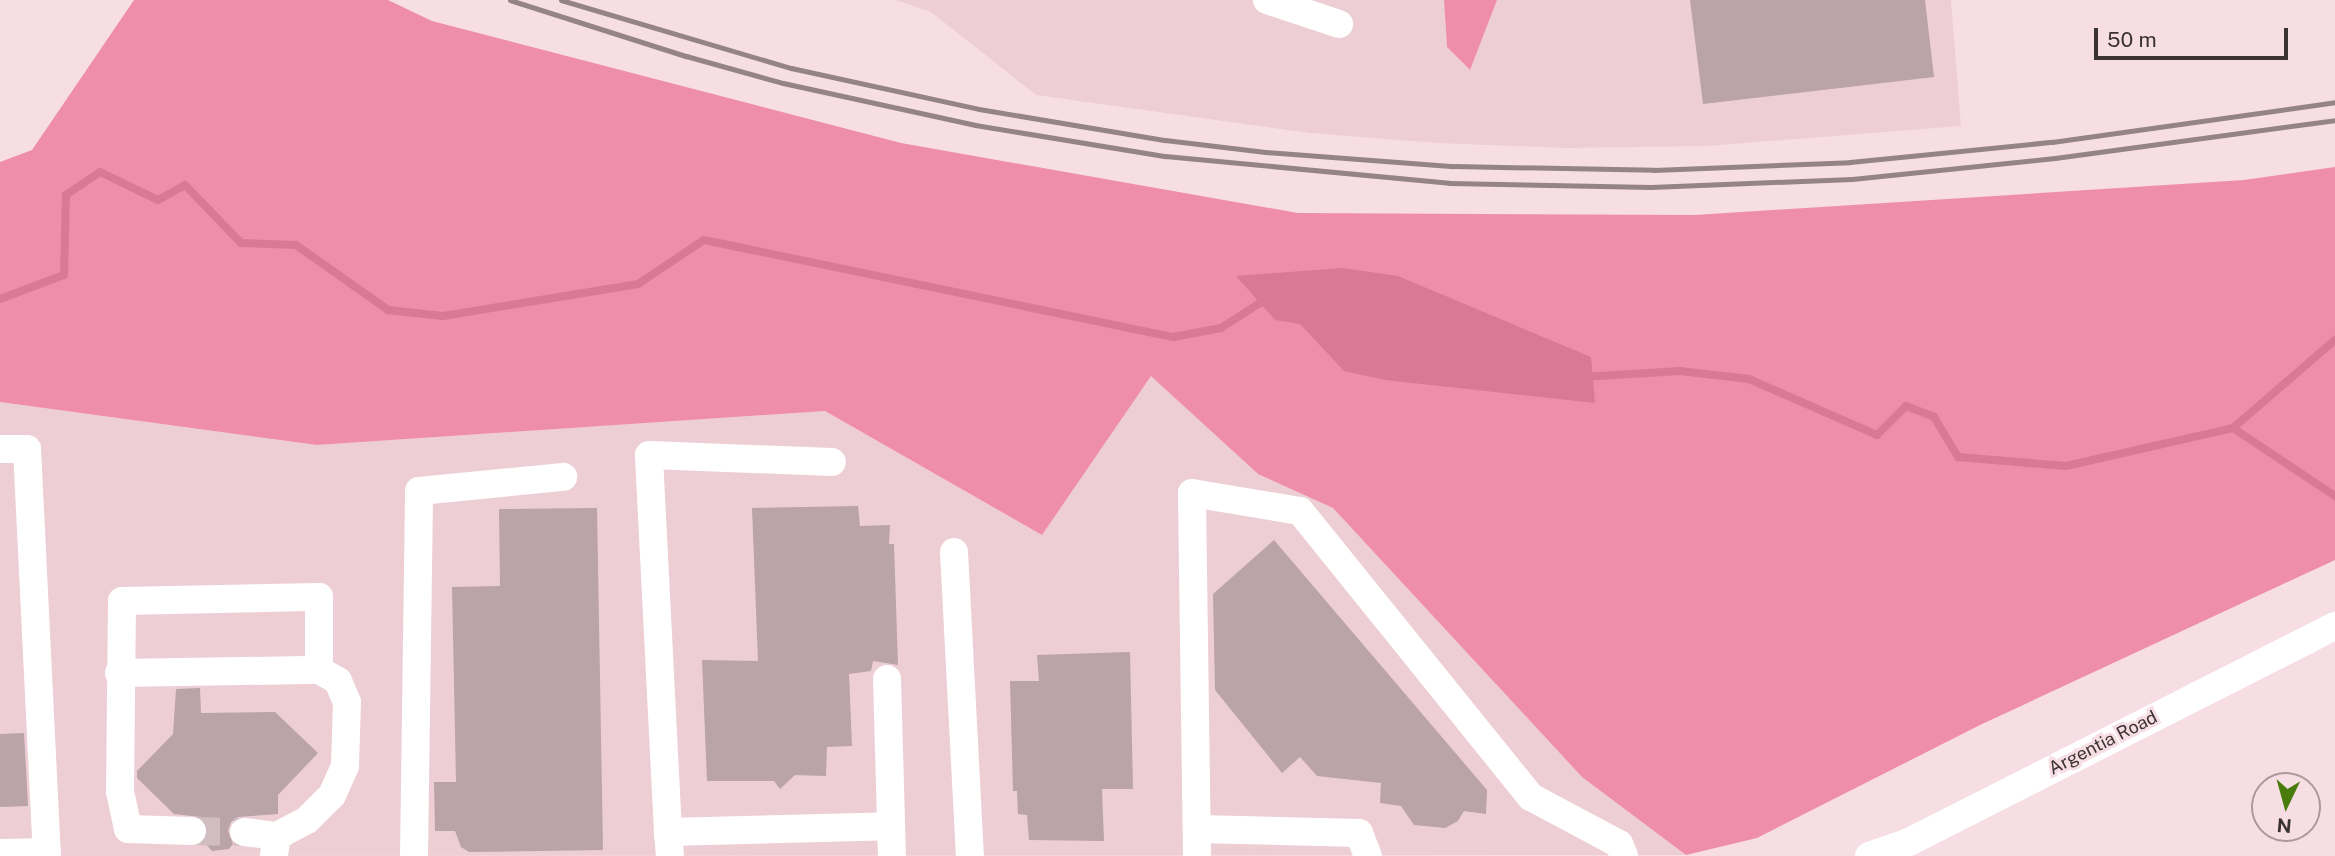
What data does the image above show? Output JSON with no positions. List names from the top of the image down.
{
  "streets": {
    "street": ["Argentia Road"]
  },
  "scale_bar": "50 m",
  "north": "bottom"
}
